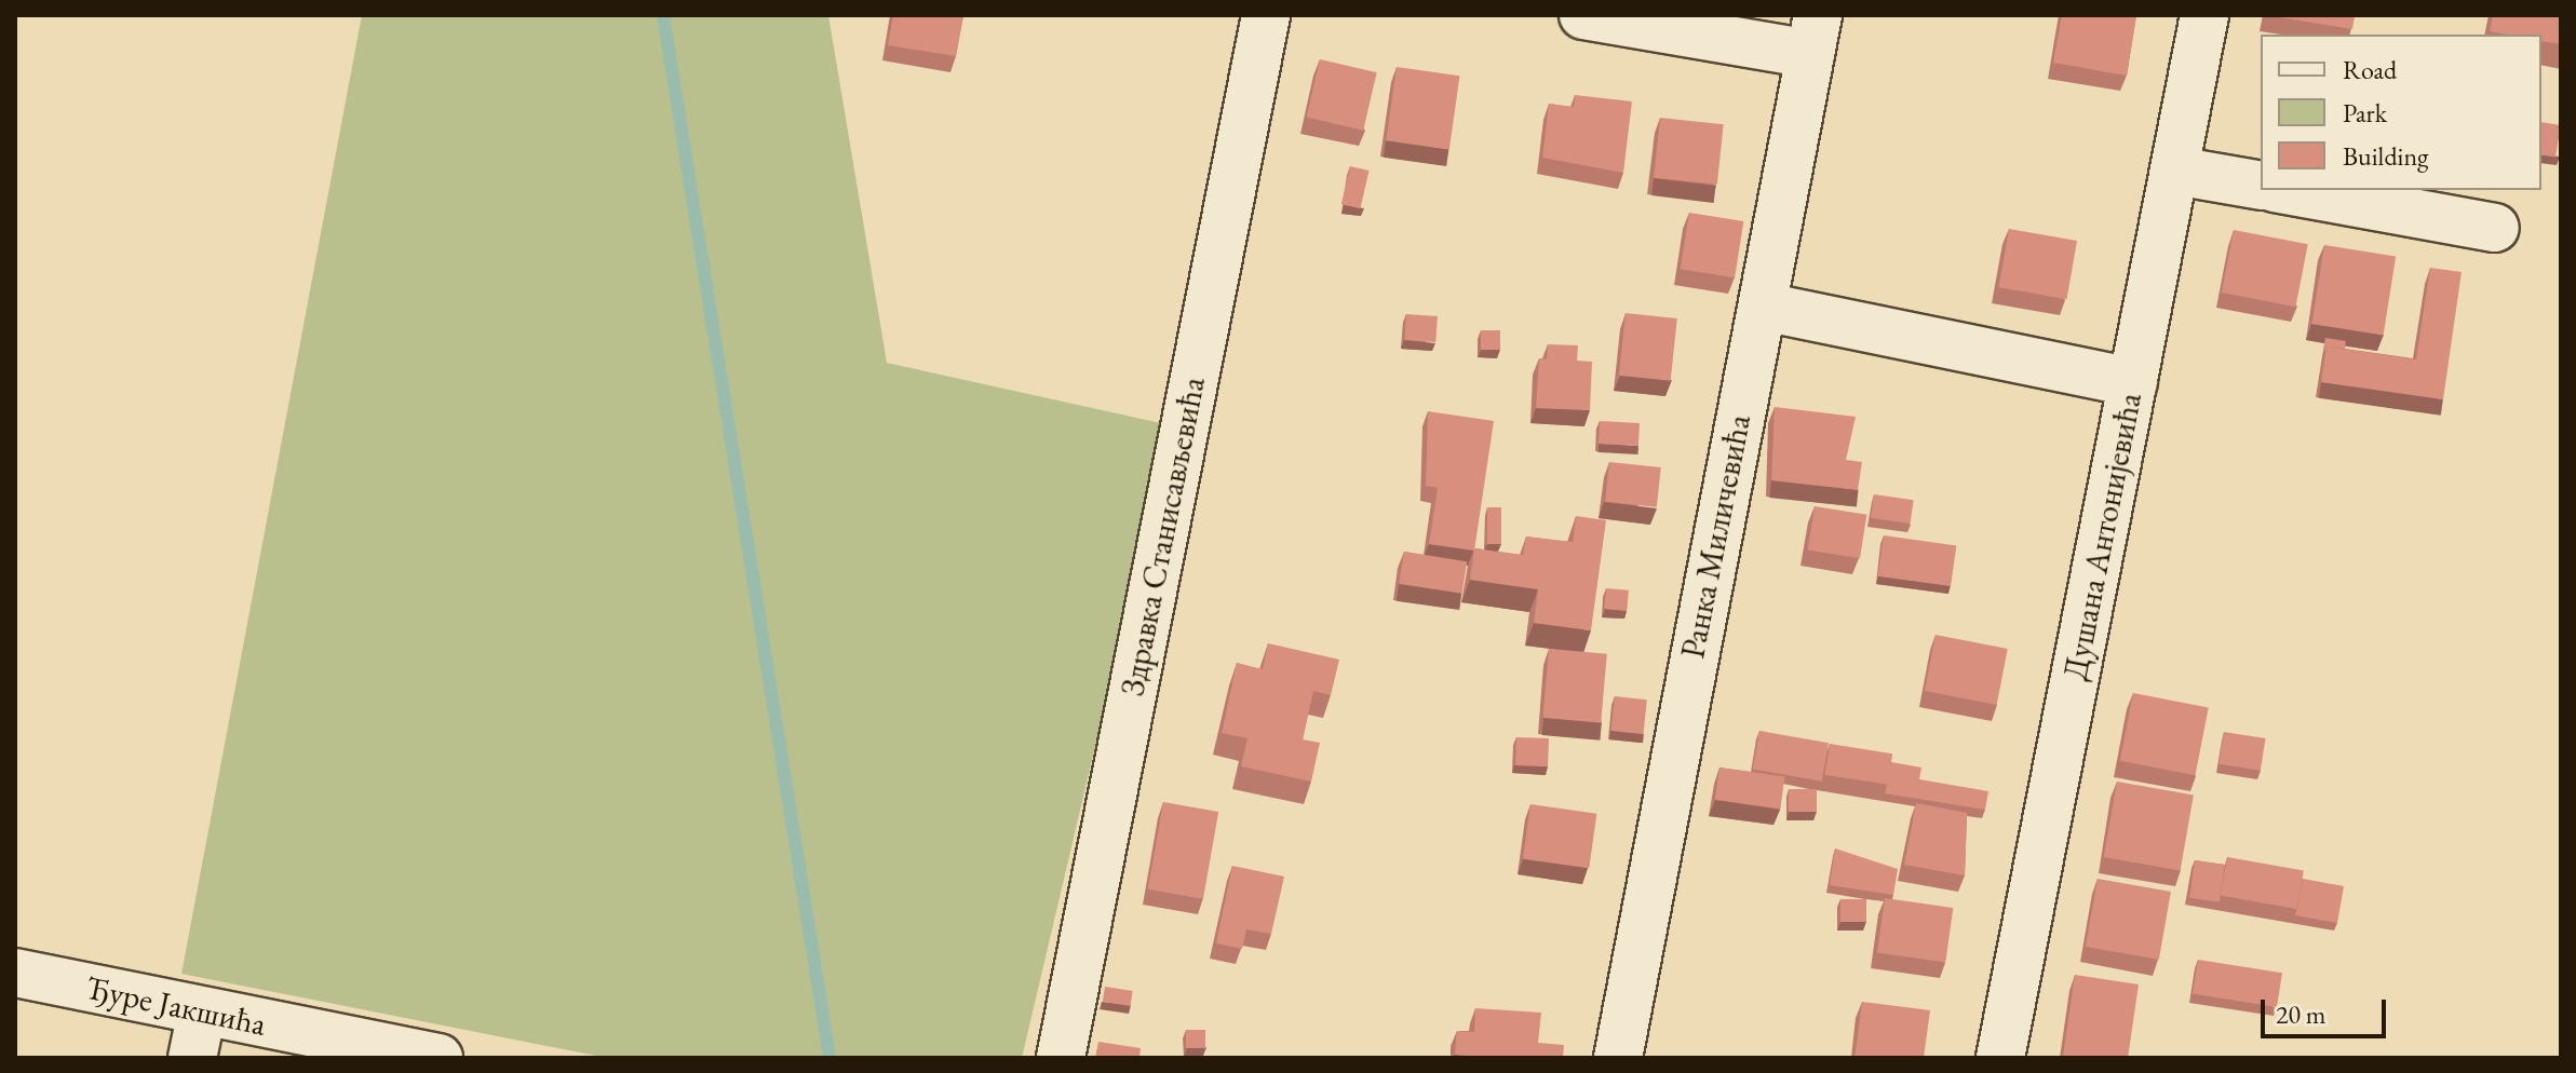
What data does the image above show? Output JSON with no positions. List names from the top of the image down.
{
  "streets": {
    "street": [
      "Здравка Станисављевића",
      "Ранка Миличевића",
      "Душана Антонијевића",
      "Ђуре Јакшића"
    ]
  },
  "legend": ["Road", "Park", "Building"],
  "scale_bar": "20 m"
}
